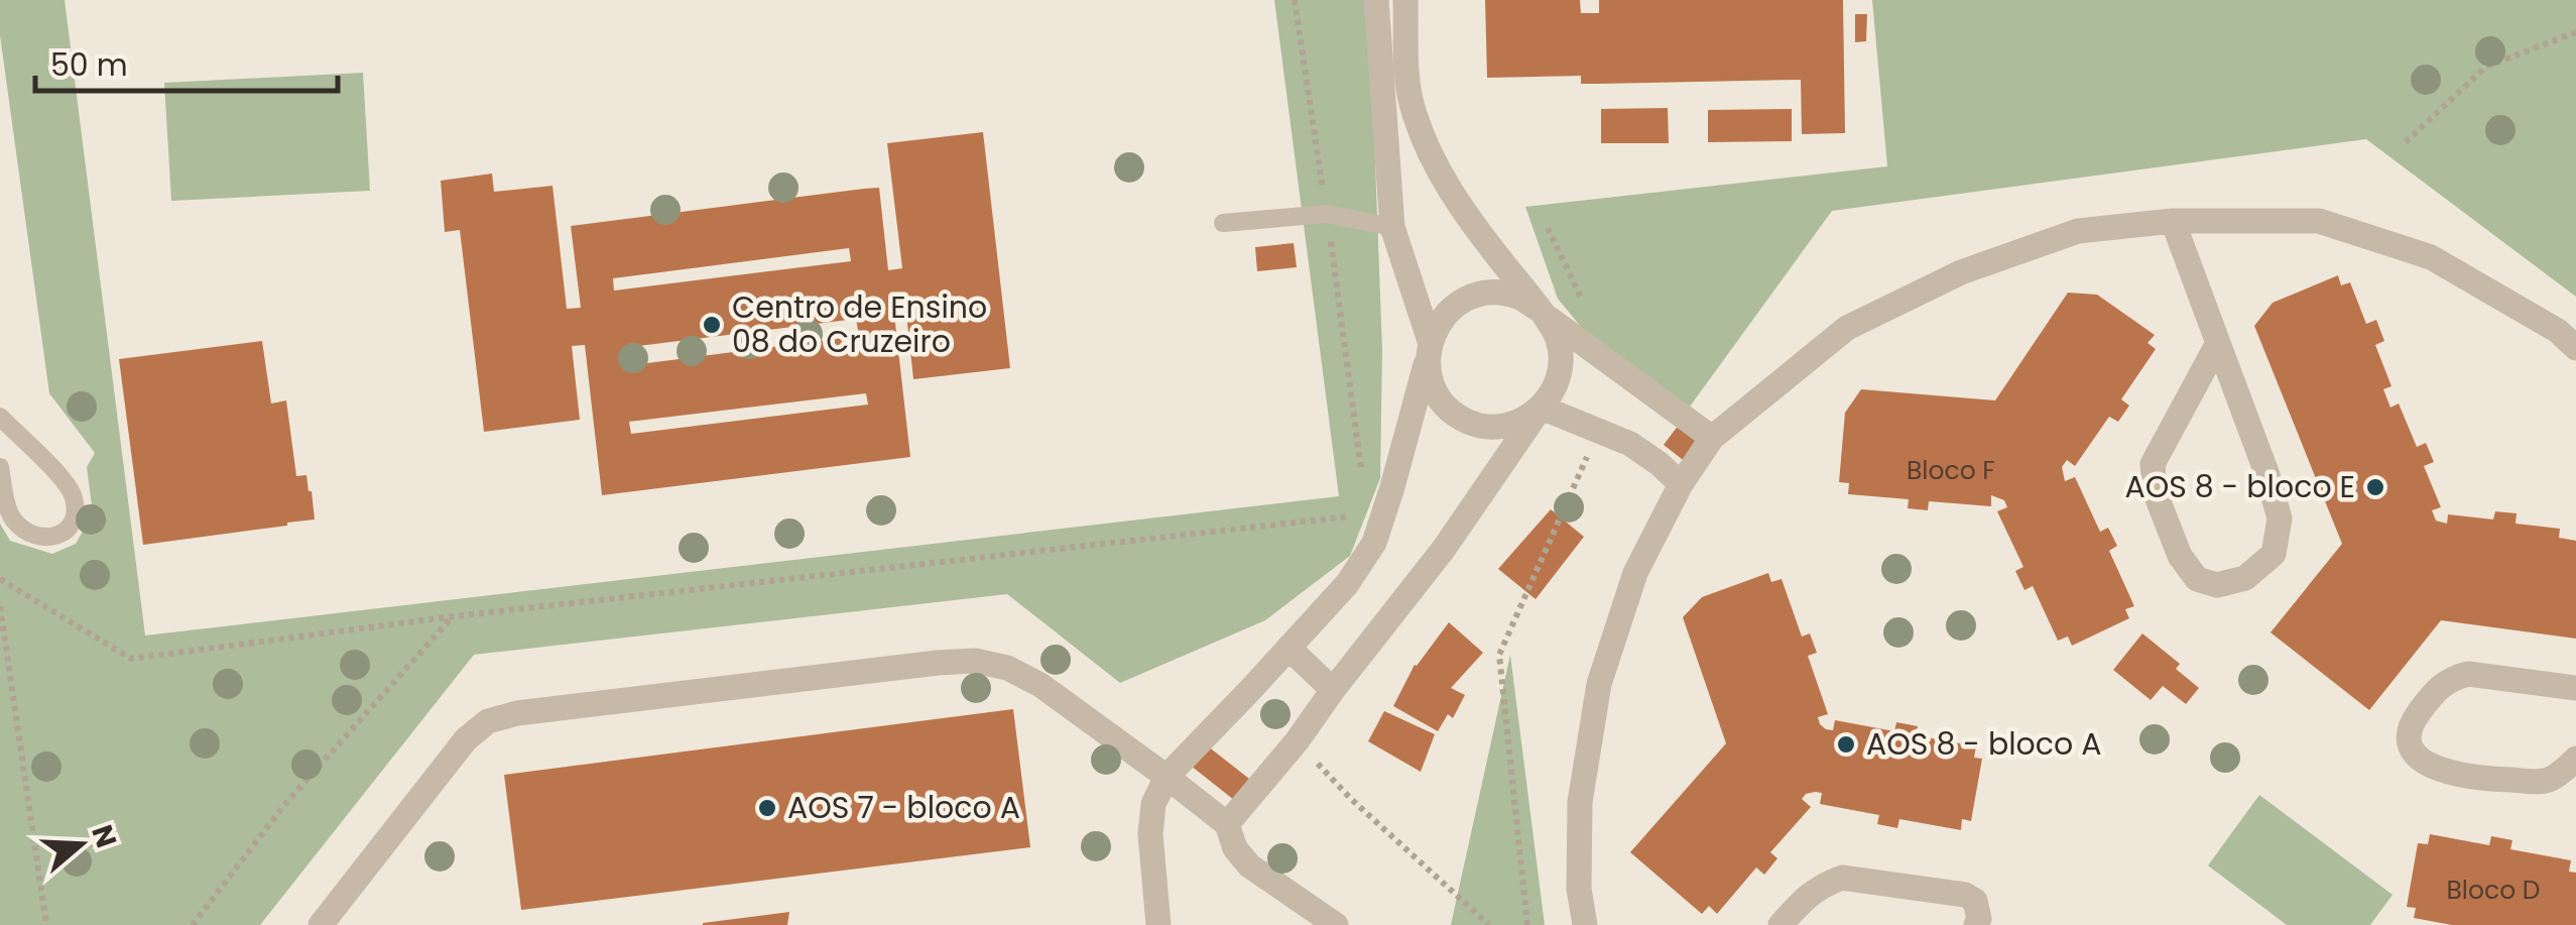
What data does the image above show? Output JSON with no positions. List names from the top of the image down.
{
  "places": [
    "Centro de Ensino 08 do Cruzeiro",
    "AOS 8 - bloco E",
    "AOS 8 - bloco A",
    "AOS 7 - bloco A"
  ],
  "house_numbers": ["Bloco F", "Bloco D"],
  "scale_bar": "50 m",
  "north": "right"
}
